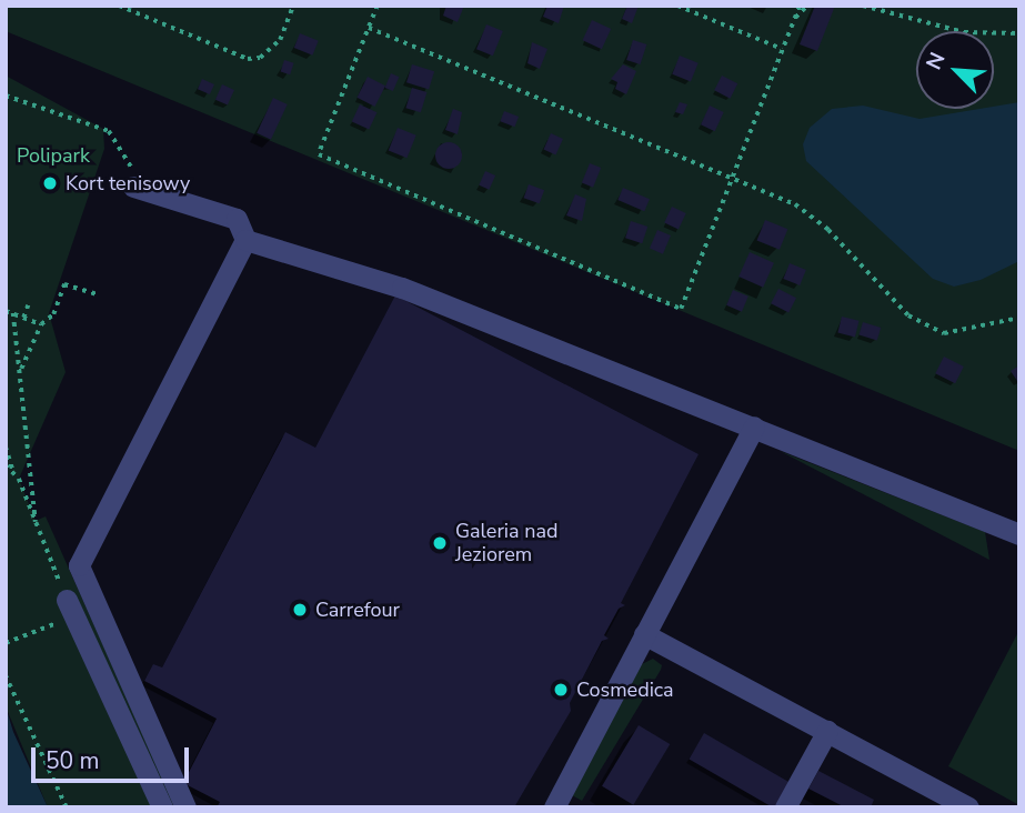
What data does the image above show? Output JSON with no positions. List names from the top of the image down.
{
  "parks": ["Polipark"],
  "places": [
    "Kort tenisowy",
    "Galeria nad Jeziorem",
    "Carrefour",
    "Cosmedica"
  ],
  "scale_bar": "50 m",
  "north": "top left"
}
